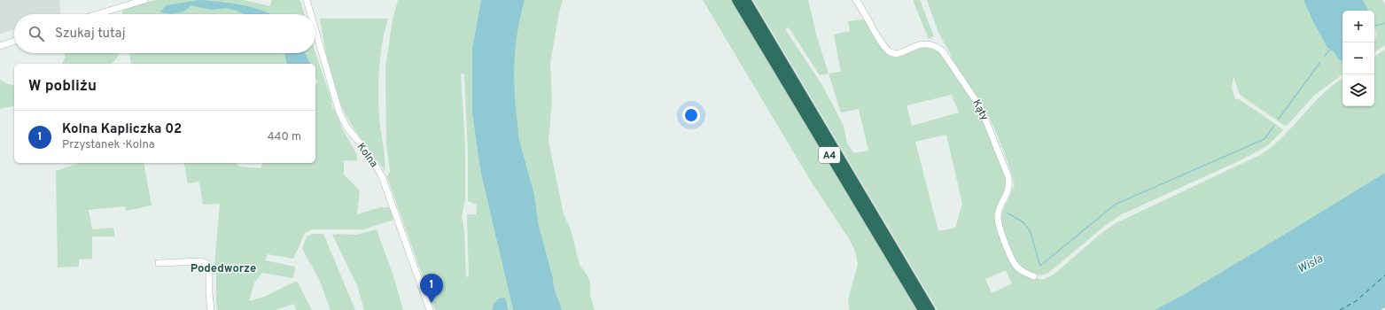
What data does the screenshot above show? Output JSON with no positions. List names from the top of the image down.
{
  "streets": {
    "highway": ["A4"],
    "street": ["Kąty", "Kolna"]
  },
  "districts": ["Podedworze"],
  "water": ["Wisła"],
  "page": {
    "map_buttons": ["+", "−"],
    "search": "Szukaj tutaj",
    "heading": "W pobliżu",
    "list": [
      {
        "mark": "1",
        "name": "Kolna Kapliczka 02",
        "note": "Przystanek · Kolna",
        "value": "440 m"
      }
    ],
    "pins": "1"
  }
}
